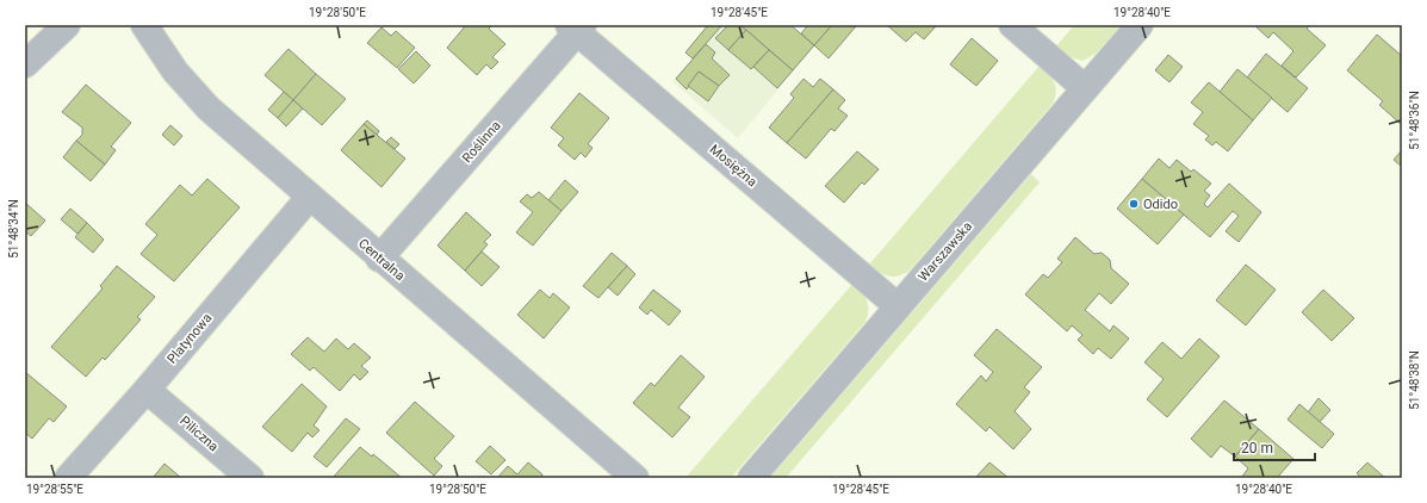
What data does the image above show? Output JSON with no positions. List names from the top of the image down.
{
  "streets": {
    "street": [
      "Roślinna",
      "Mosiężna",
      "Warszawska",
      "Centralna",
      "Platynowa",
      "Piliczna"
    ]
  },
  "crossings": [
    ["Roślinna", "Mosiężna"],
    ["Roślinna", "Centralna"],
    ["Mosiężna", "Warszawska"],
    ["Centralna", "Platynowa"],
    ["Platynowa", "Piliczna"]
  ],
  "places": ["Odido"],
  "scale_bar": "20 m",
  "coordinates": [
    "19°28'50\"E",
    "19°28'45\"E",
    "19°28'40\"E",
    "51°48'36\"N",
    "51°48'34\"N",
    "51°48'38\"N",
    "19°28'55\"E"
  ]
}
